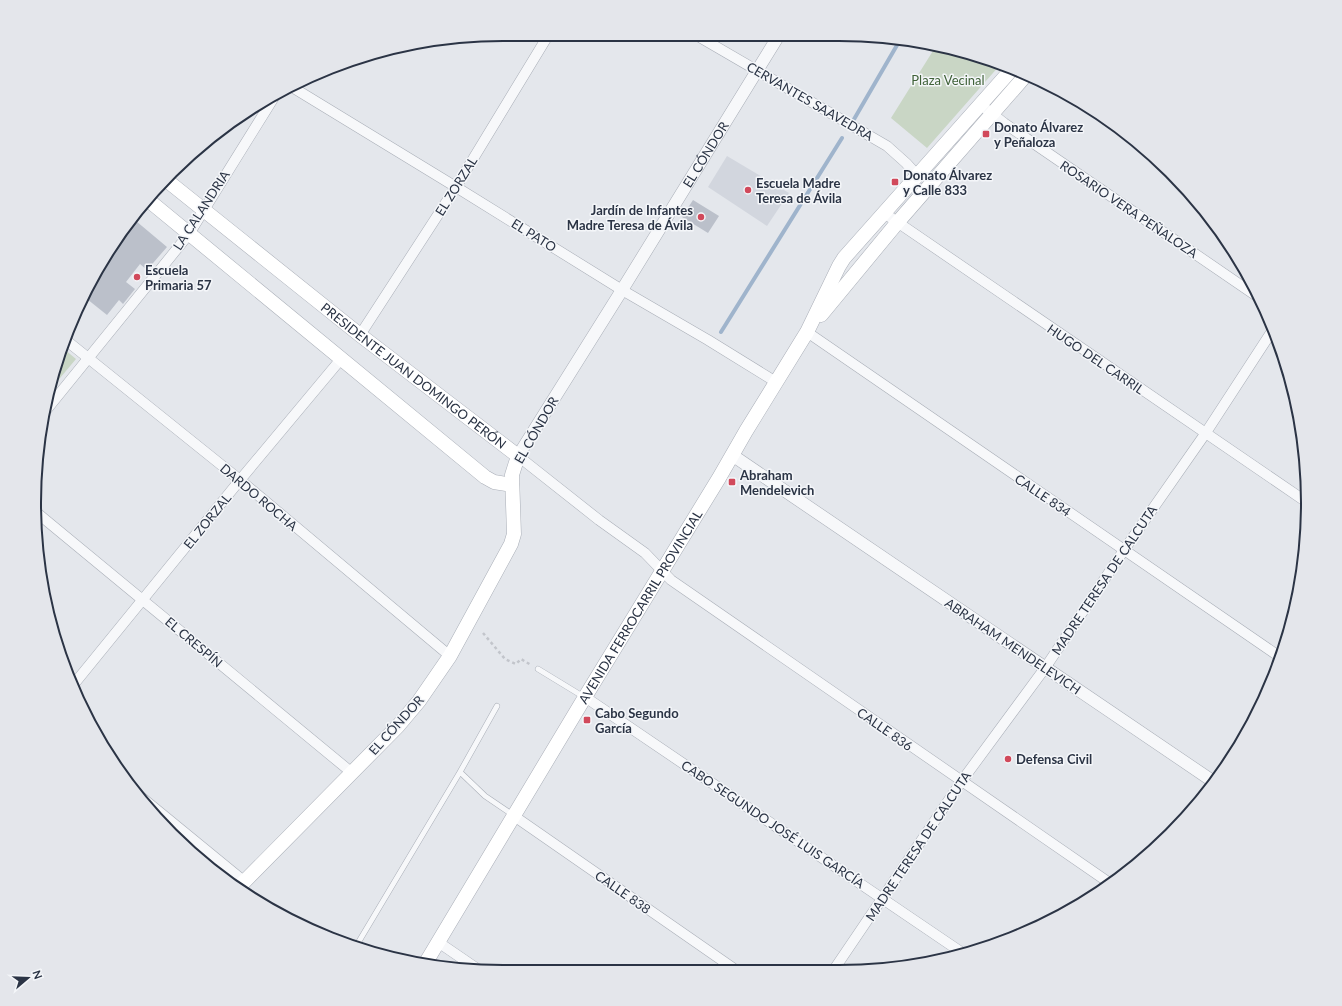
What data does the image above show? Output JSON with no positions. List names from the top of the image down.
{
  "streets": {
    "main road": ["EL CÓNDOR", "PRESIDENTE JUAN DOMINGO PERÓN", "AVENIDA FERROCARRIL PROVINCIAL"],
    "street": [
      "CERVANTES SAAVEDRA",
      "EL ZORZAL",
      "ROSARIO VERA PEÑALOZA",
      "LA CALANDRIA",
      "EL PATO",
      "HUGO DEL CARRIL",
      "CALLE 834",
      "DARDO ROCHA",
      "MADRE TERESA DE CALCUTA",
      "EL CRESPÍN",
      "ABRAHAM MENDELEVICH",
      "CALLE 836",
      "CABO SEGUNDO JOSÉ LUIS GARCÍA",
      "CALLE 838"
    ]
  },
  "crossings": [
    ["CERVANTES SAAVEDRA", "EL CÓNDOR"],
    ["EL CÓNDOR", "EL PATO"],
    ["EL CÓNDOR", "PRESIDENTE JUAN DOMINGO PERÓN"],
    ["EL CÓNDOR", "DARDO ROCHA"],
    ["EL CÓNDOR", "EL CRESPÍN"],
    ["EL ZORZAL", "EL PATO"],
    ["EL ZORZAL", "PRESIDENTE JUAN DOMINGO PERÓN"],
    ["EL ZORZAL", "DARDO ROCHA"],
    ["EL ZORZAL", "EL CRESPÍN"],
    ["LA CALANDRIA", "PRESIDENTE JUAN DOMINGO PERÓN"],
    ["LA CALANDRIA", "DARDO ROCHA"],
    ["EL PATO", "AVENIDA FERROCARRIL PROVINCIAL"],
    ["HUGO DEL CARRIL", "MADRE TERESA DE CALCUTA"],
    ["PRESIDENTE JUAN DOMINGO PERÓN", "AVENIDA FERROCARRIL PROVINCIAL"],
    ["PRESIDENTE JUAN DOMINGO PERÓN", "CALLE 836"],
    ["CALLE 834", "MADRE TERESA DE CALCUTA"],
    ["CALLE 834", "AVENIDA FERROCARRIL PROVINCIAL"],
    ["MADRE TERESA DE CALCUTA", "ABRAHAM MENDELEVICH"],
    ["MADRE TERESA DE CALCUTA", "CALLE 836"],
    ["MADRE TERESA DE CALCUTA", "CABO SEGUNDO JOSÉ LUIS GARCÍA"],
    ["AVENIDA FERROCARRIL PROVINCIAL", "ABRAHAM MENDELEVICH"],
    ["AVENIDA FERROCARRIL PROVINCIAL", "CALLE 836"],
    ["AVENIDA FERROCARRIL PROVINCIAL", "CABO SEGUNDO JOSÉ LUIS GARCÍA"],
    ["AVENIDA FERROCARRIL PROVINCIAL", "CALLE 838"]
  ],
  "parks": ["Plaza Vecinal"],
  "places": {
    "transit": [
      "Donato Álvarez y Peñaloza",
      "Donato Álvarez y Calle 833",
      "Abraham Mendelevich",
      "Cabo Segundo García"
    ],
    "other": [
      "Escuela Madre Teresa de Ávila",
      "Jardín de Infantes Madre Teresa de Ávila",
      "Escuela Primaria 57",
      "Defensa Civil"
    ]
  },
  "north": "right"
}
